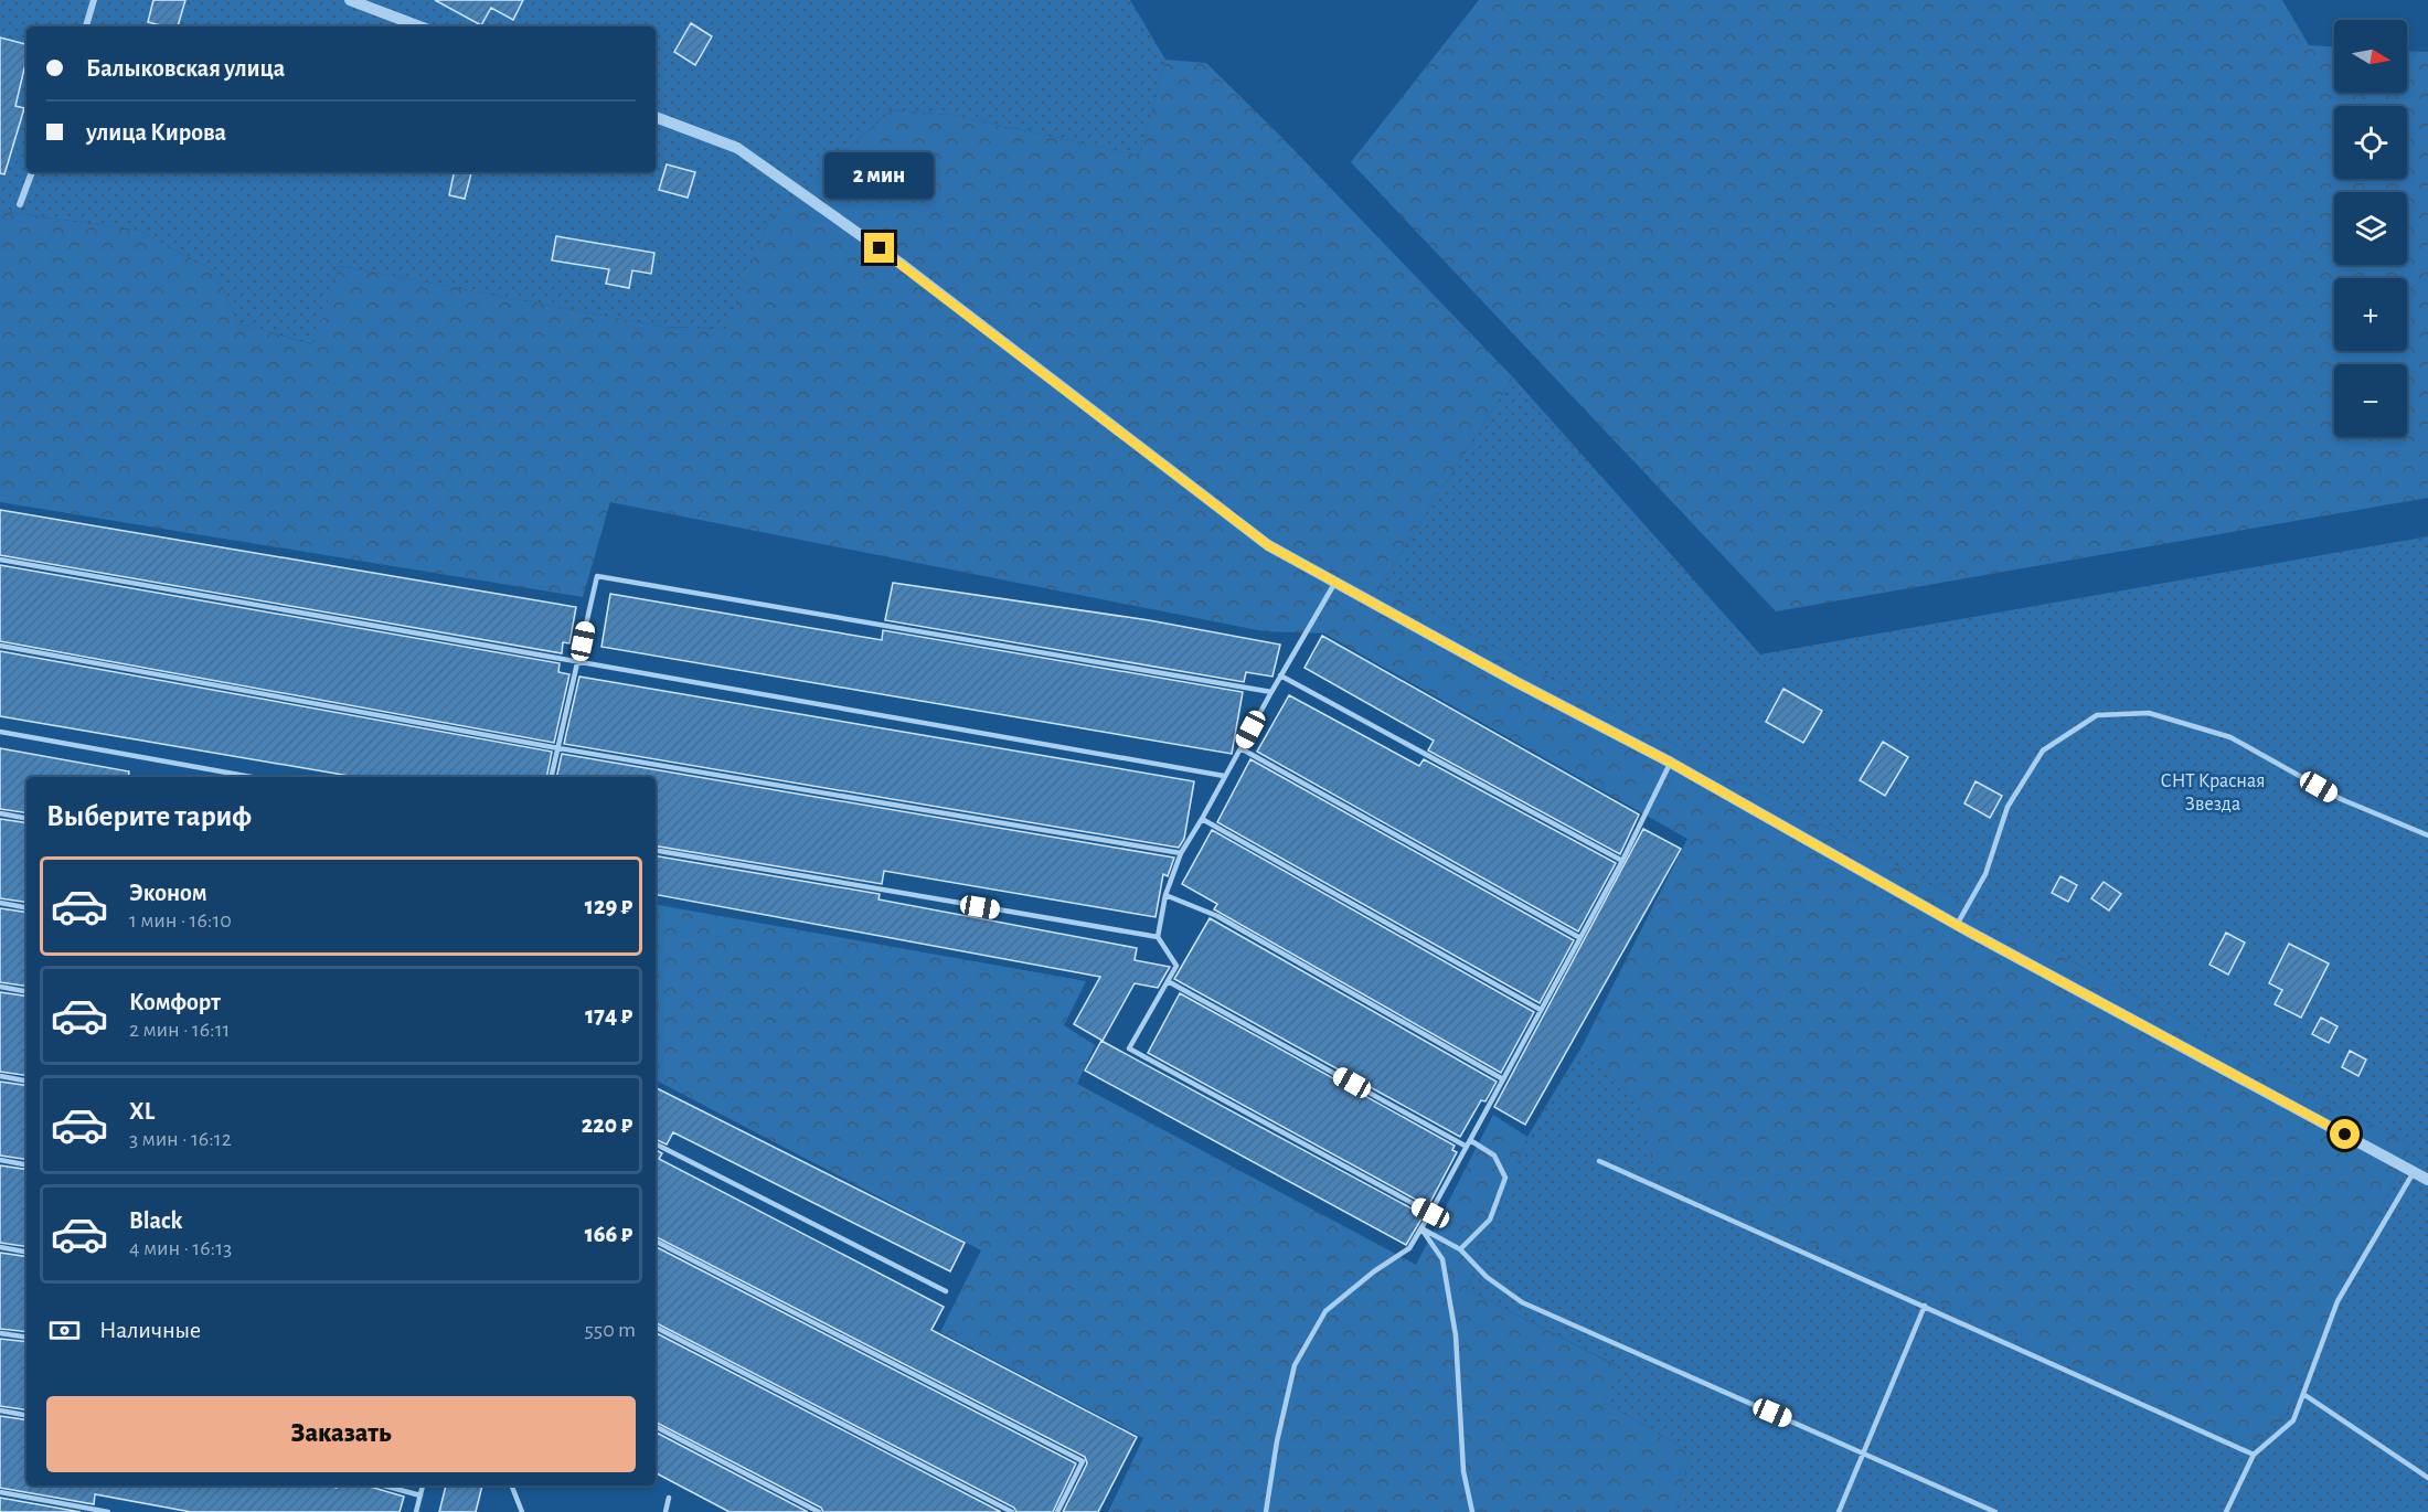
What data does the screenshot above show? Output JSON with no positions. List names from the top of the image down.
{
  "parks": ["СНТ Красная Звезда"],
  "north": "right",
  "page": {
    "map_buttons": ["+", "−"],
    "banner": ["Балыковская улица", "улица Кирова"],
    "bubble": "2 мин",
    "heading": "Выберите тариф",
    "list": [
      {
        "name": "Эконом",
        "note": "1 мин · 16:10",
        "value": "129 ₽"
      },
      {
        "name": "Комфорт",
        "note": "2 мин · 16:11",
        "value": "174 ₽"
      },
      {
        "name": "XL",
        "note": "3 мин · 16:12",
        "value": "220 ₽"
      },
      {
        "name": "Black",
        "note": "4 мин · 16:13",
        "value": "166 ₽"
      }
    ],
    "pay": ["Наличные", "550 m"],
    "buttons": "Заказать"
  }
}
